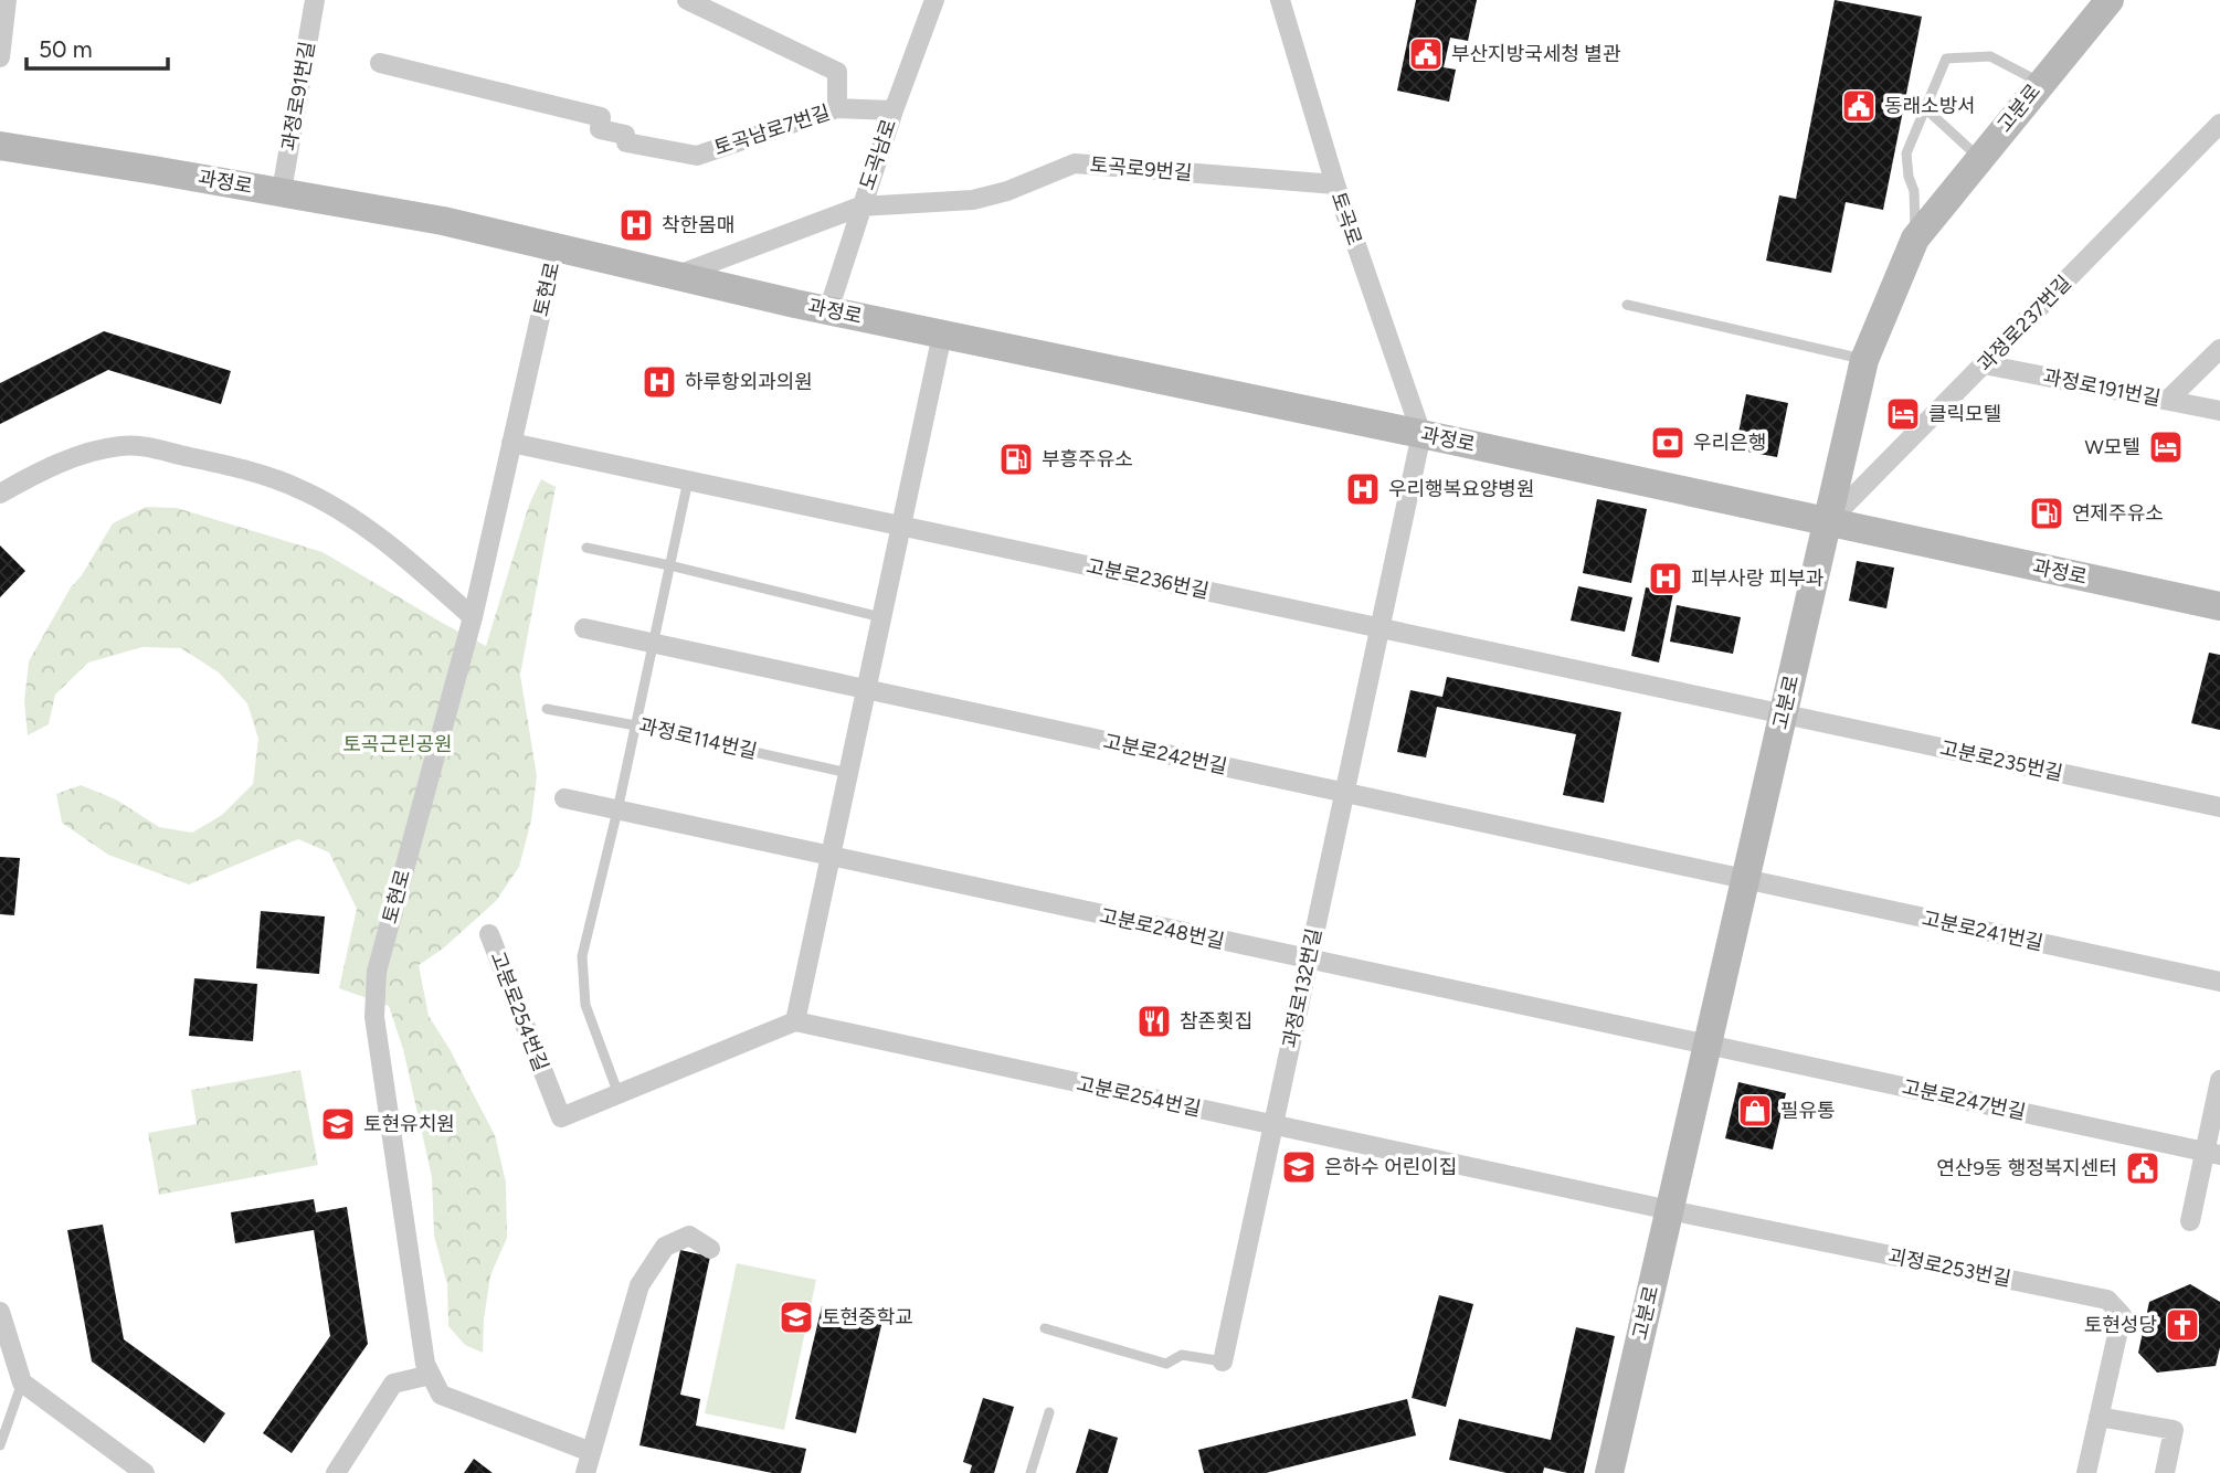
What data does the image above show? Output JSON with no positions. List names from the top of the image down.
{
  "streets": {
    "main road": ["고분로", "과정로"],
    "street": [
      "과정로91번길",
      "토곡남로7번길",
      "도곡남로",
      "토곡로9번길",
      "토곡로",
      "토현로",
      "과정로237번길",
      "과정로191번길",
      "고분로236번길",
      "고분로242번길",
      "고분로235번길",
      "고분로248번길",
      "고분로241번길",
      "과정로132번길",
      "고분로254번길",
      "고분로247번길",
      "괴정로253번길"
    ],
    "lane": ["과정로114번길"]
  },
  "crossings": [
    ["과정로91번길", "과정로"],
    ["고분로", "과정로"],
    ["고분로", "과정로237번길"],
    ["고분로", "고분로236번길"],
    ["고분로", "고분로242번길"],
    ["고분로", "고분로235번길"],
    ["고분로", "고분로248번길"],
    ["고분로", "고분로241번길"],
    ["고분로", "고분로254번길"],
    ["고분로", "고분로247번길"],
    ["고분로", "괴정로253번길"],
    ["토곡남로7번길", "도곡남로"],
    ["도곡남로", "토곡로9번길"],
    ["도곡남로", "과정로"],
    ["토곡로9번길", "토곡로"],
    ["과정로", "토곡로"],
    ["과정로", "토현로"],
    ["과정로", "과정로237번길"],
    ["과정로", "과정로132번길"],
    ["토곡로", "과정로132번길"],
    ["토현로", "고분로236번길"],
    ["과정로237번길", "과정로191번길"],
    ["고분로236번길", "고분로235번길"],
    ["고분로236번길", "과정로132번길"],
    ["고분로242번길", "고분로241번길"],
    ["고분로242번길", "과정로132번길"],
    ["고분로248번길", "과정로132번길"],
    ["고분로248번길", "고분로247번길"],
    ["과정로132번길", "고분로254번길"],
    ["고분로254번길", "괴정로253번길"]
  ],
  "parks": ["토곡근린공원"],
  "places": {
    "public building": ["부산지방국세청 별관", "동래소방서", "연산9동 행정복지센터"],
    "hospital": [
      "착한몸매",
      "하루항외과의원",
      "우리행복요양병원",
      "피부사랑 피부과"
    ],
    "hotel": ["클릭모텔", "W모텔"],
    "bank": ["우리은행"],
    "fuel station": ["부흥주유소", "연제주유소"],
    "restaurant": ["참존횟집"],
    "shop": ["필유통"],
    "school or university": ["토현유치원", "은하수 어린이집", "토현중학교"],
    "church": ["토현성당"]
  },
  "scale_bar": "50 m"
}
